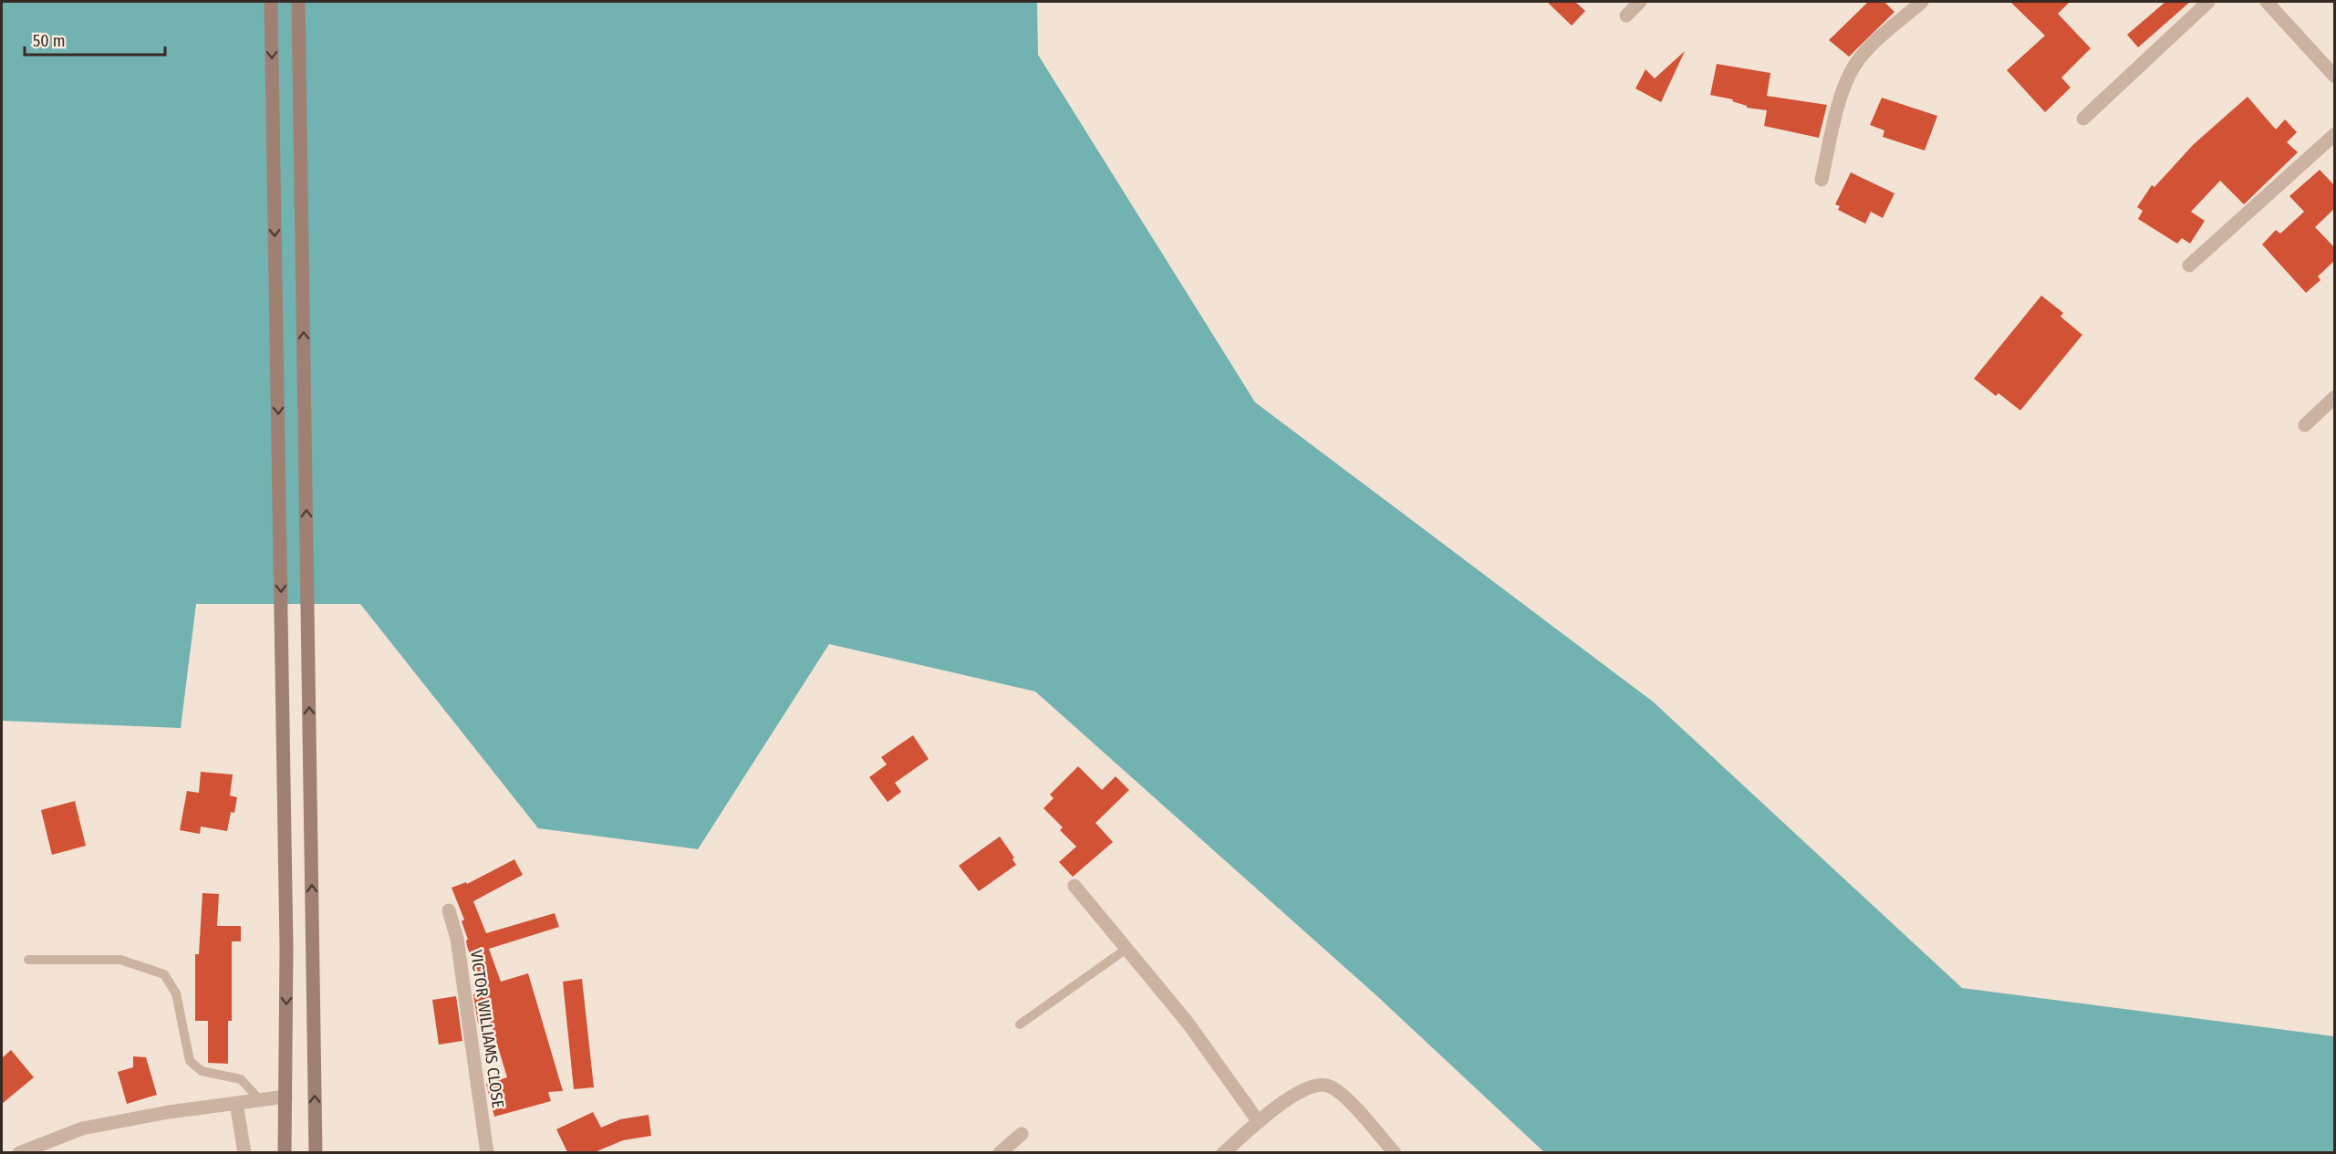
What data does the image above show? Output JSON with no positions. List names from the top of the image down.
{
  "streets": {
    "street": ["VICTOR WILLIAMS CLOSE"]
  },
  "scale_bar": "50 m"
}
